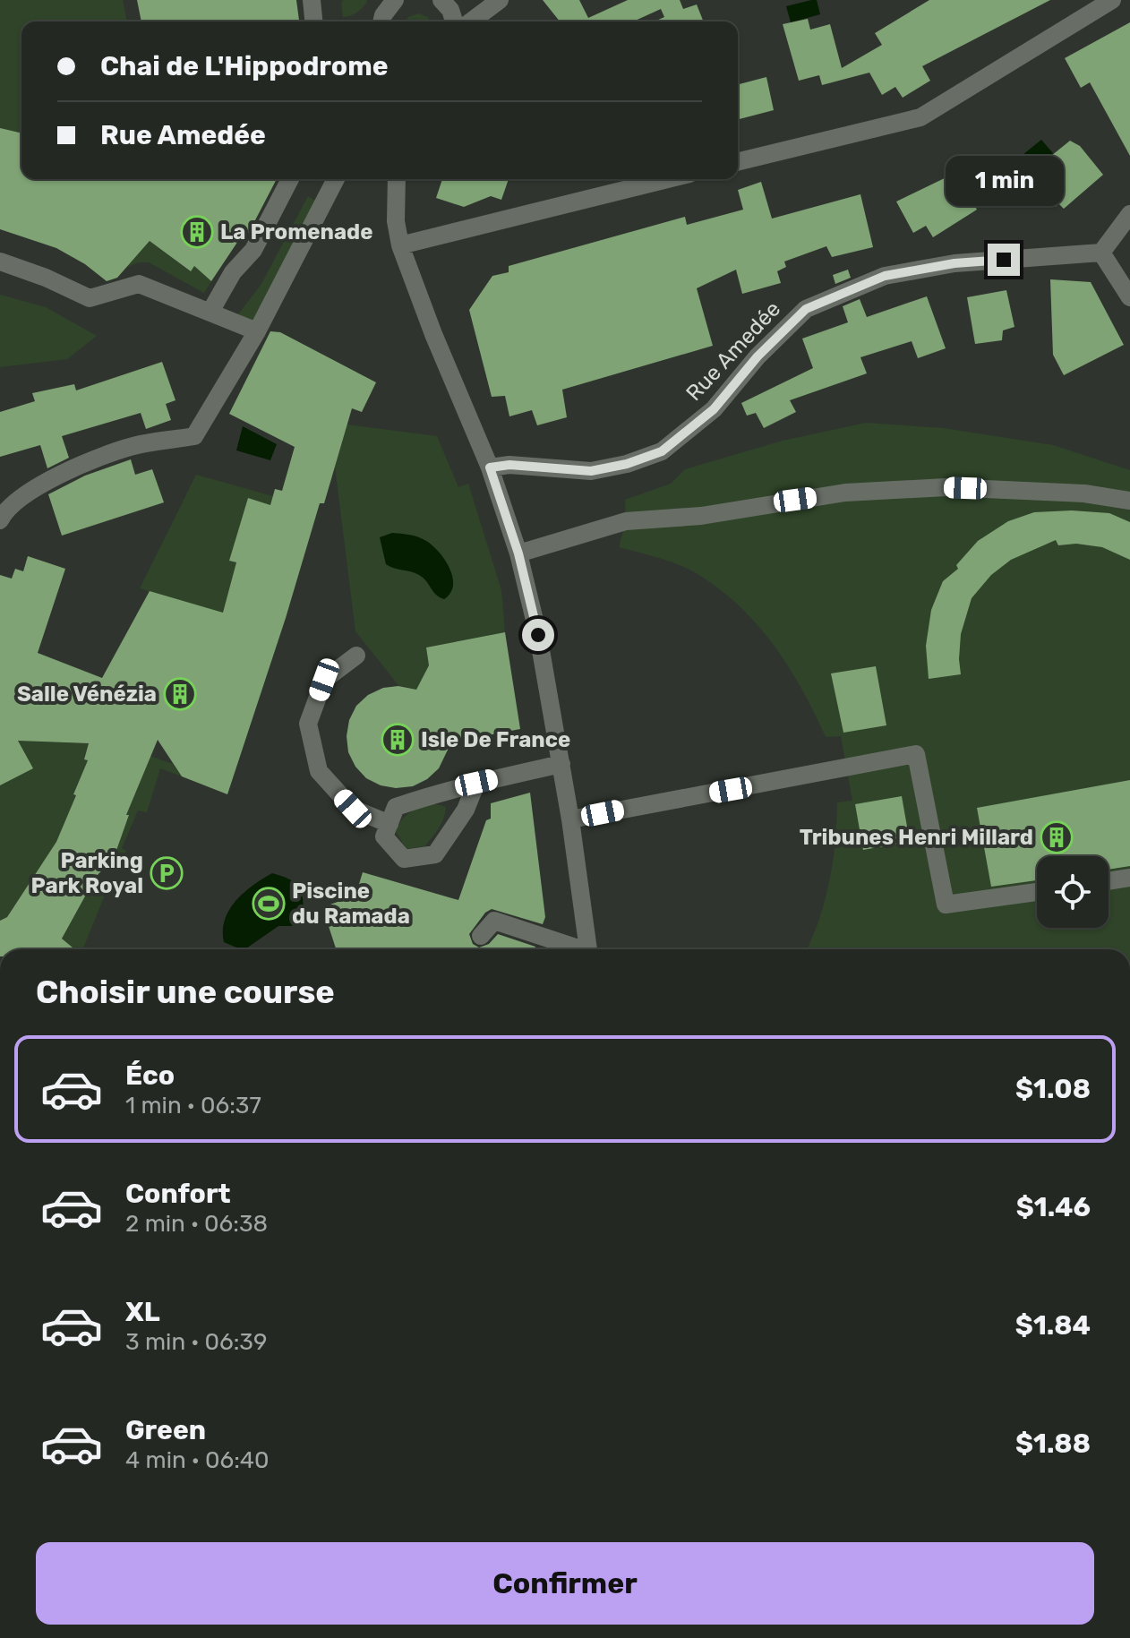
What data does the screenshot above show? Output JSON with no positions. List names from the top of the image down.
{
  "streets": {
    "street": ["Rue Amedée"]
  },
  "places": {
    "building": [
      "La Promenade",
      "Salle Vénézia",
      "Isle De France",
      "Tribunes Henri Millard"
    ],
    "parking": ["Parking Park Royal"],
    "sports": ["Piscine du Ramada"]
  },
  "page": {
    "banner": ["Chai de L'Hippodrome", "Rue Amedée"],
    "bubble": "1 min",
    "heading": "Choisir une course",
    "list": [
      {
        "name": "Éco",
        "note": "1 min · 06:37",
        "value": "$1.08"
      },
      {
        "name": "Confort",
        "note": "2 min · 06:38",
        "value": "$1.46"
      },
      {
        "name": "XL",
        "note": "3 min · 06:39",
        "value": "$1.84"
      },
      {
        "name": "Green",
        "note": "4 min · 06:40",
        "value": "$1.88"
      }
    ],
    "buttons": "Confirmer"
  }
}
